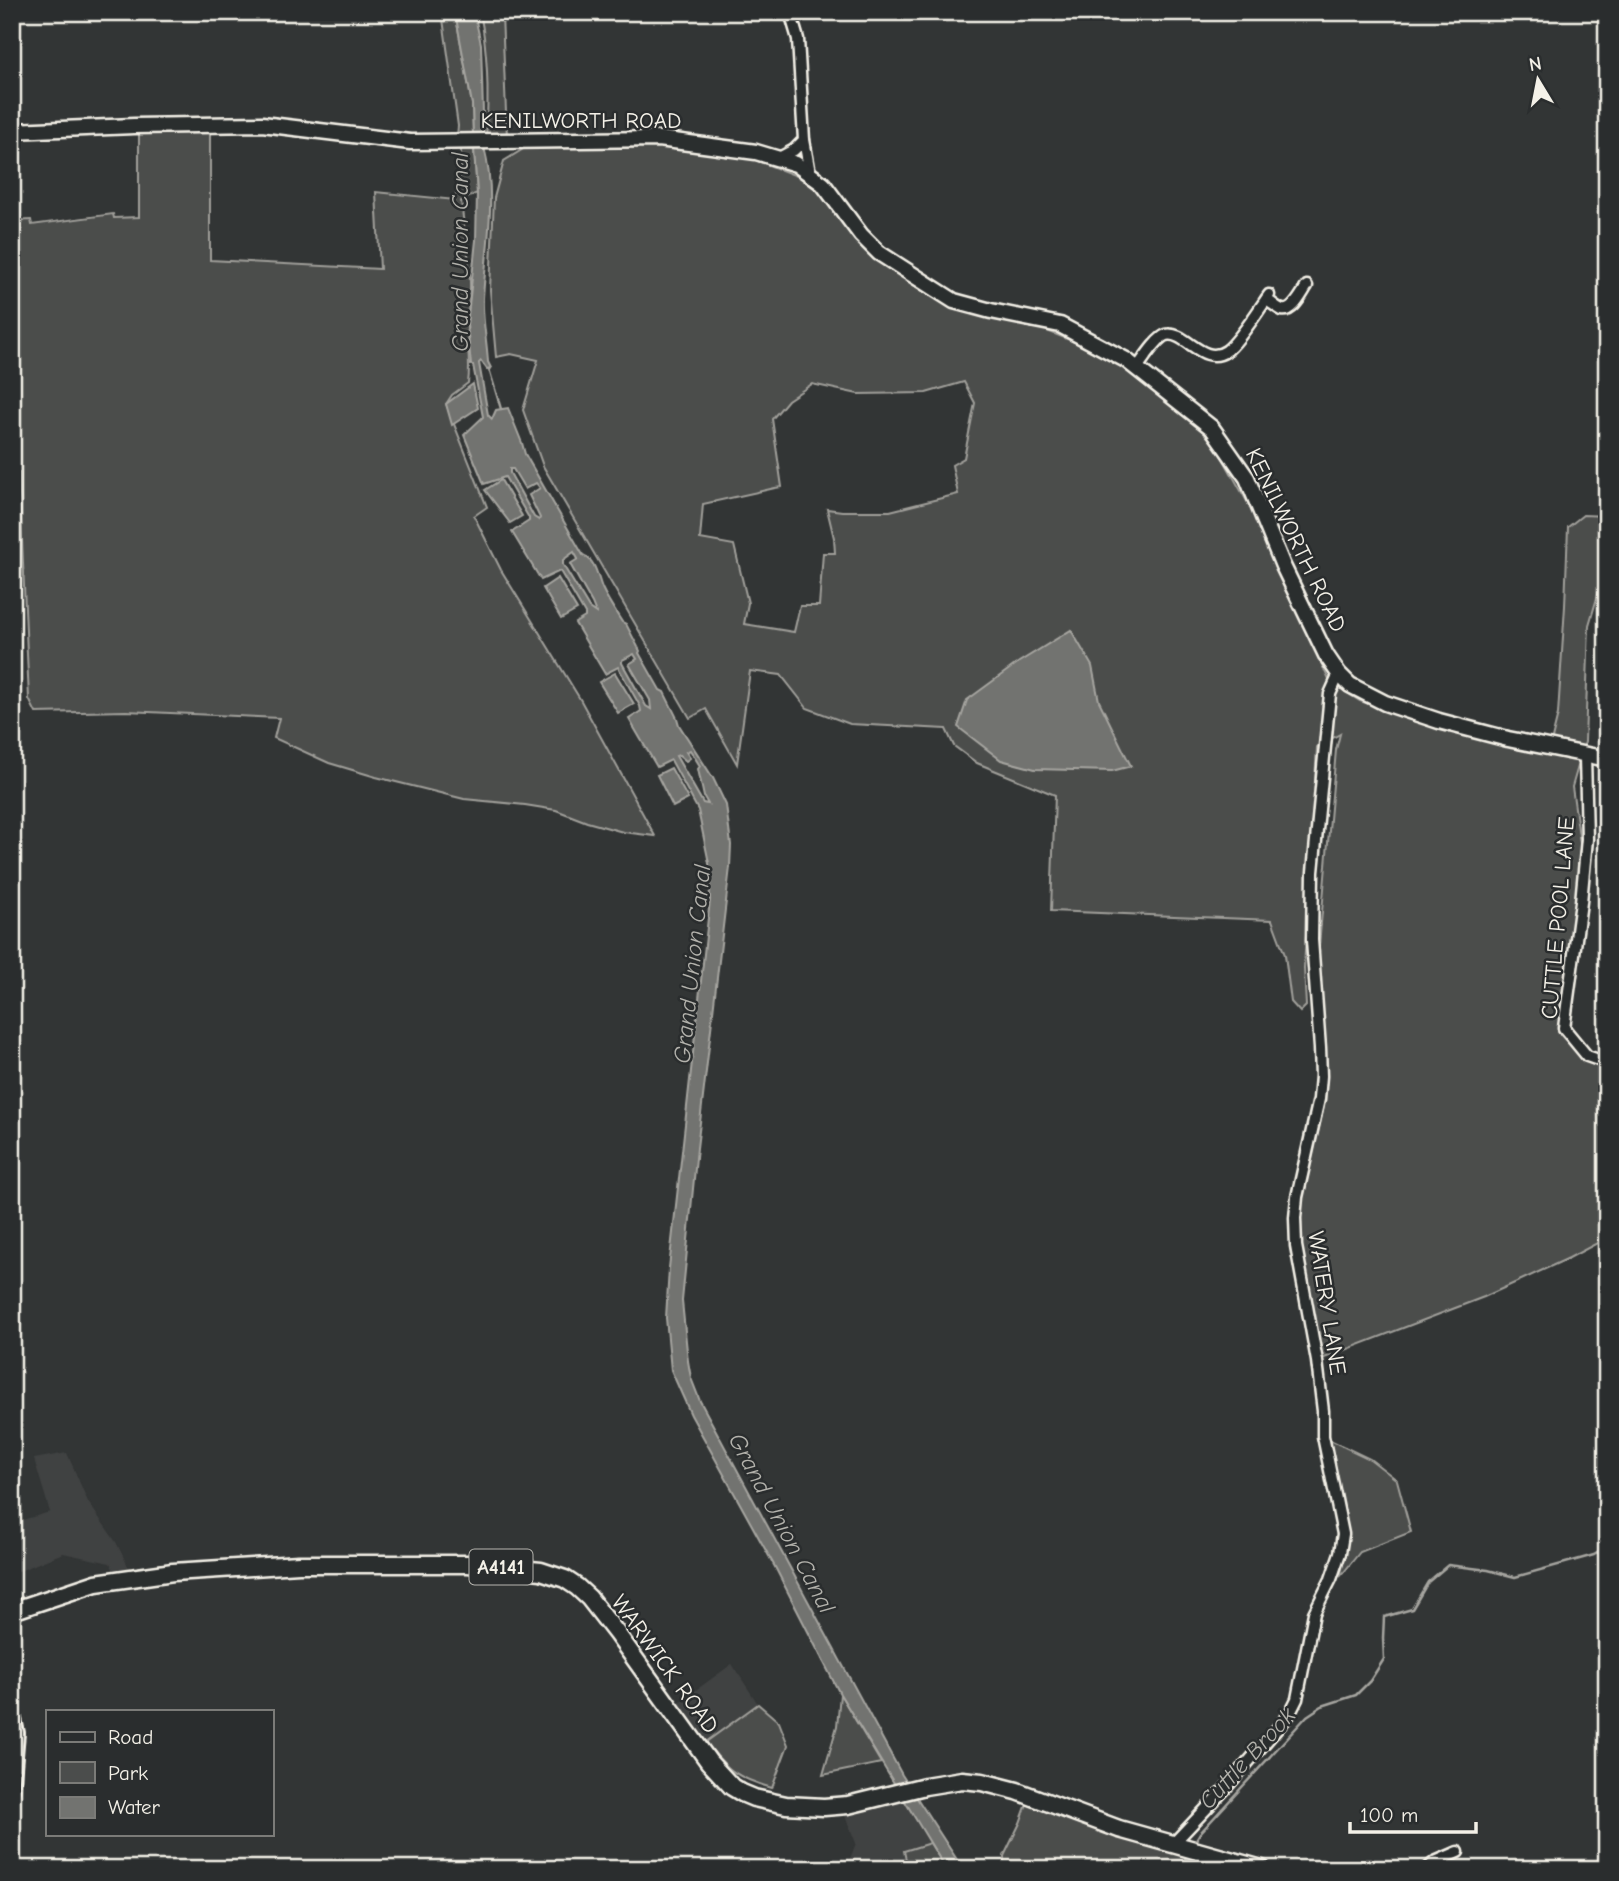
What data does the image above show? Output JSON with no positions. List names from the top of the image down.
{
  "streets": {
    "main road": ["KENILWORTH ROAD", "A4141", "WARWICK ROAD"],
    "street": ["CUTTLE POOL LANE", "WATERY LANE"]
  },
  "crossings": [
    ["KENILWORTH ROAD", "CUTTLE POOL LANE"],
    ["KENILWORTH ROAD", "WATERY LANE"],
    ["WATERY LANE", "WARWICK ROAD"]
  ],
  "water": ["Grand Union Canal", "Cuttle Brook"],
  "legend": ["Road", "Park", "Water"],
  "scale_bar": "100 m",
  "north": "top"
}
